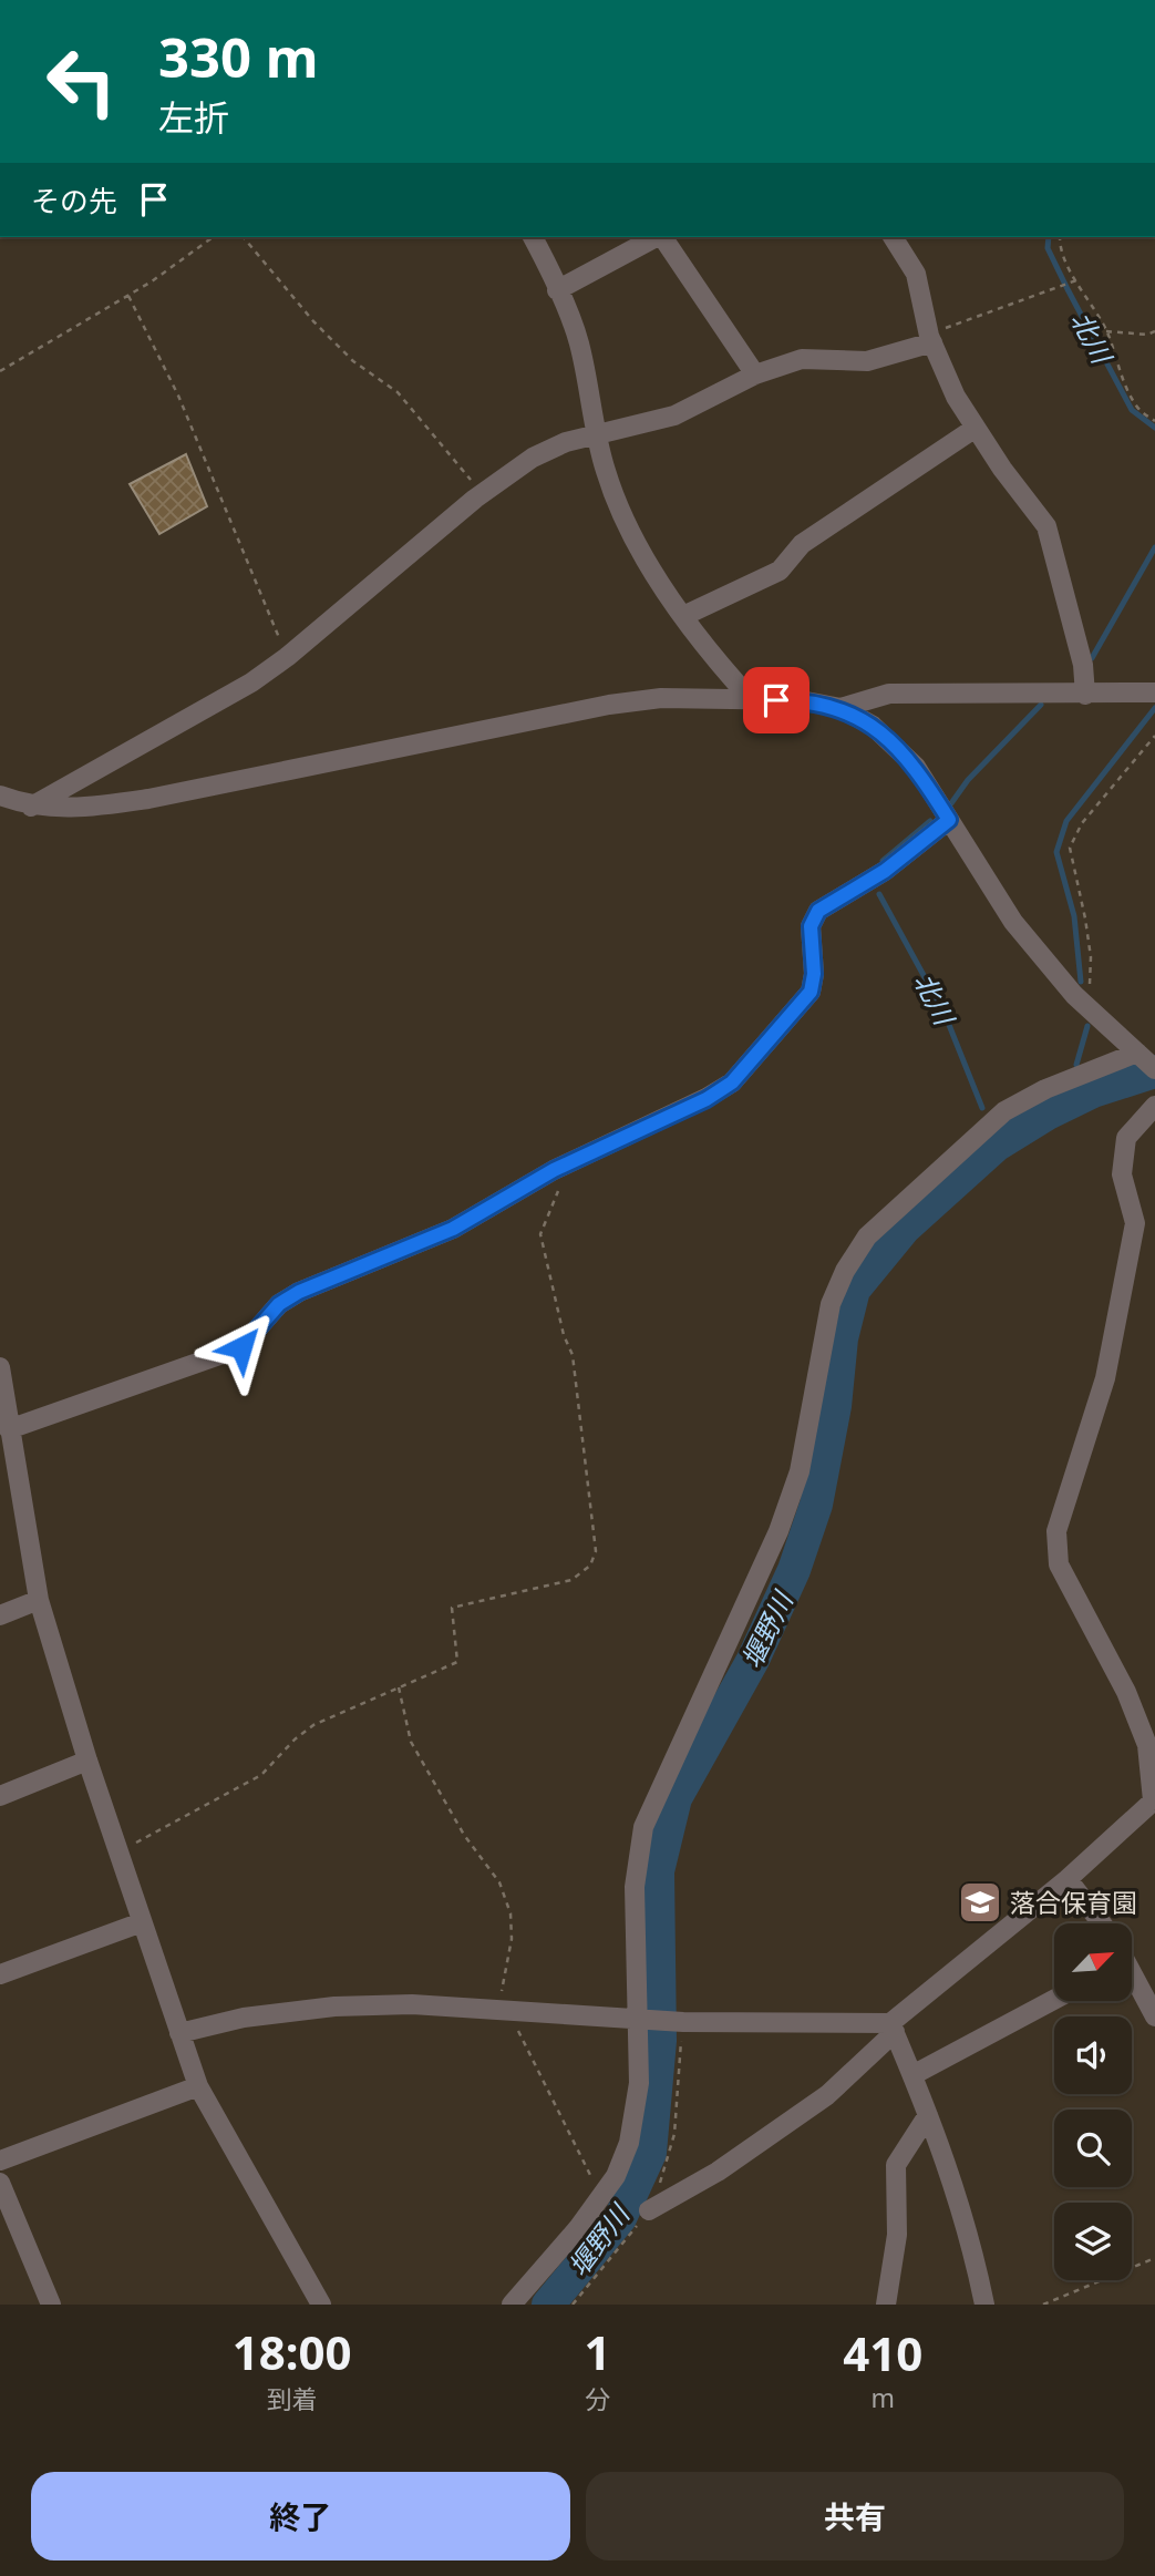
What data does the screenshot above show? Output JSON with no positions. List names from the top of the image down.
{
  "water": ["北川", "堰野川"],
  "places": {
    "school or university": ["落合保育園"]
  },
  "north": "top right",
  "page": {
    "turn": ["330 m", "左折"],
    "then": "その先",
    "eta": [
      "18:00",
      "到着",
      "1",
      "分",
      "410",
      "m"
    ],
    "buttons": ["終了", "共有"]
  }
}
